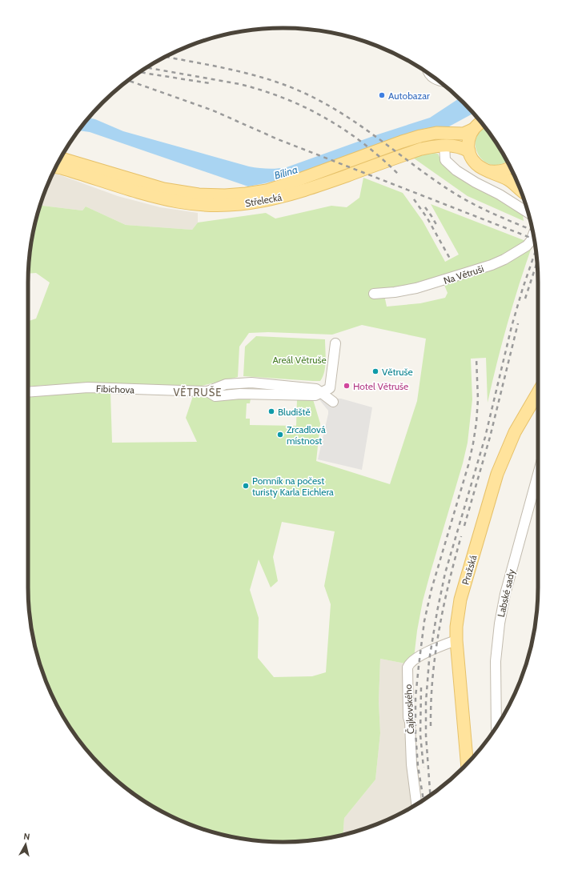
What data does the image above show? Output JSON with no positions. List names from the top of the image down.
{
  "streets": {
    "main road": ["Střelecká", "Pražská"],
    "street": [
      "Na Větruši",
      "Fibichova",
      "Labské sady",
      "Čajkovského"
    ]
  },
  "crossings": [
    ["Pražská", "Čajkovského"]
  ],
  "districts": ["VĚTRUŠE"],
  "water": ["Bílina"],
  "parks": ["Areál Větruše"],
  "places": [
    "Autobazar",
    "Větruše",
    "Hotel Větruše",
    "Bludiště",
    "Zrcadlová místnost",
    "Pomník na počest turisty Karla Eichlera"
  ],
  "north": "top"
}
